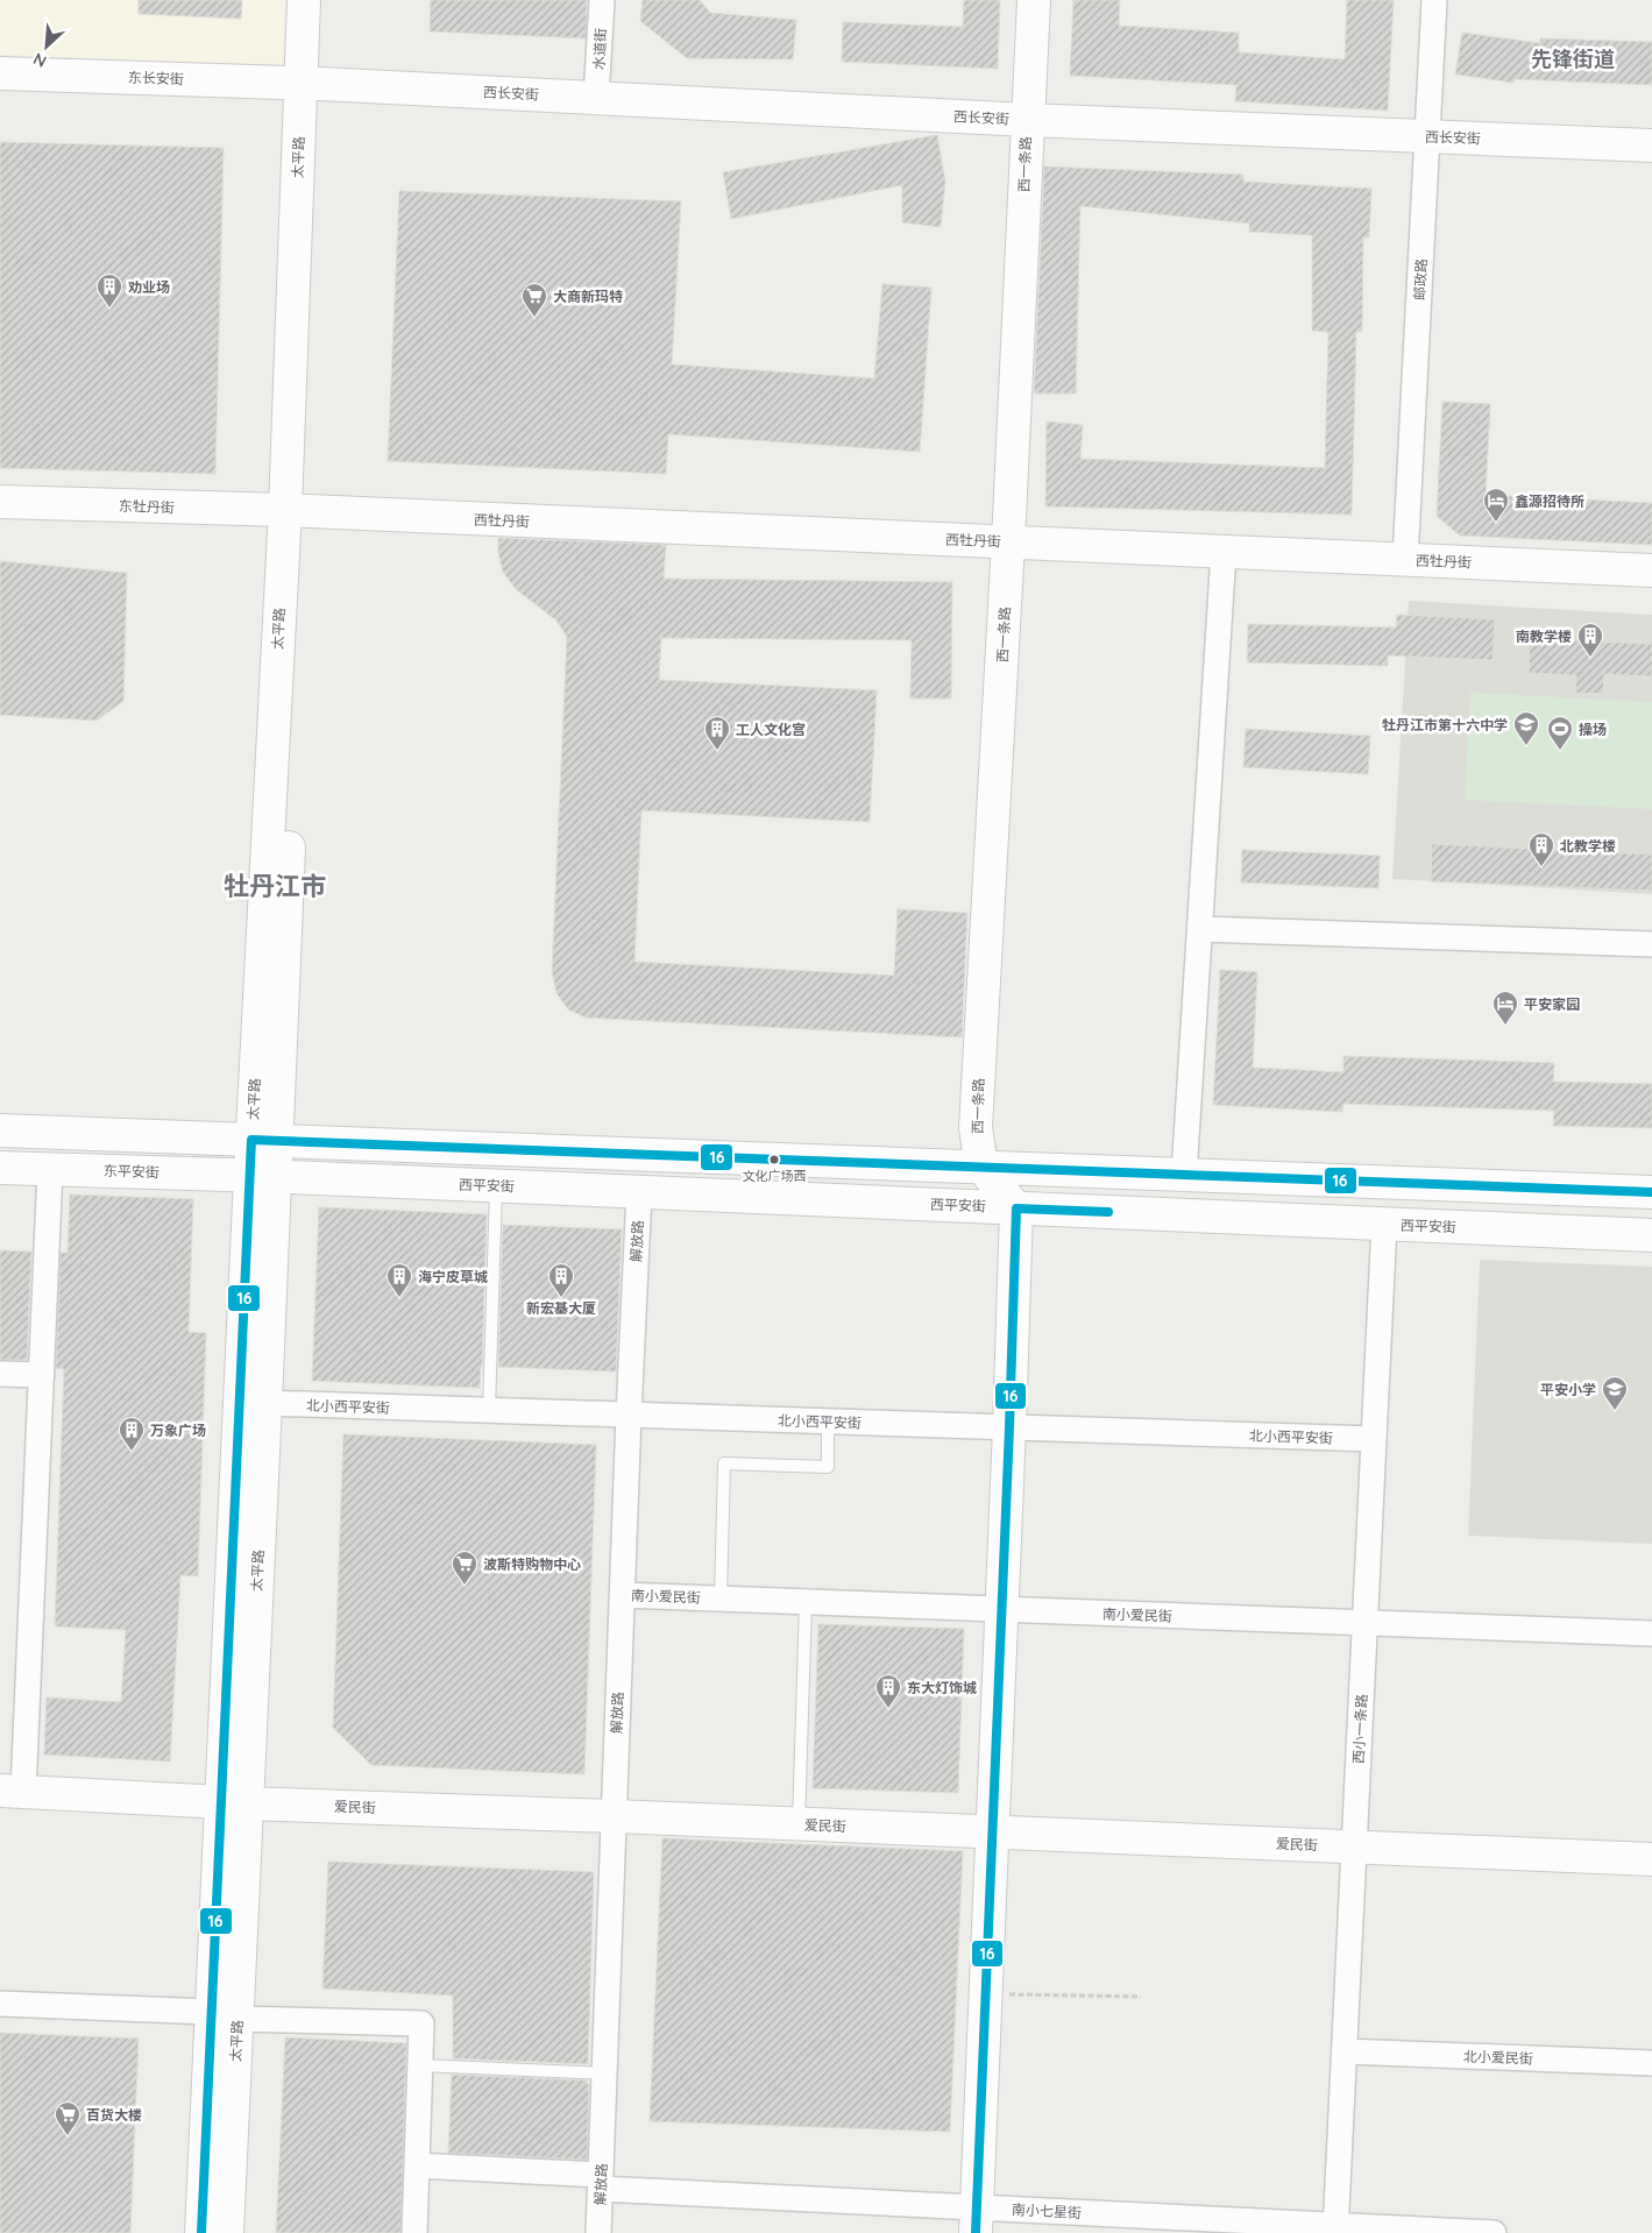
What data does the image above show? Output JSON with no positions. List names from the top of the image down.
{
  "streets": {
    "main road": [
      "东长安街",
      "西长安街",
      "太平路",
      "西一条路",
      "东牡丹街",
      "西牡丹街",
      "东平安街",
      "西平安街",
      "爱民街"
    ],
    "street": [
      "水道街",
      "邮政路",
      "解放路",
      "北小西平安街",
      "南小爱民街",
      "西小一条路",
      "北小爱民街",
      "南小七星街"
    ]
  },
  "crossings": [
    ["水道街", "西长安街"],
    ["东长安街", "西长安街"],
    ["东长安街", "太平路"],
    ["西长安街", "太平路"],
    ["西长安街", "西一条路"],
    ["西长安街", "邮政路"],
    ["太平路", "东牡丹街"],
    ["太平路", "西牡丹街"],
    ["太平路", "东平安街"],
    ["太平路", "西平安街"],
    ["太平路", "北小西平安街"],
    ["太平路", "爱民街"],
    ["西一条路", "西牡丹街"],
    ["邮政路", "西牡丹街"],
    ["东牡丹街", "西牡丹街"],
    ["东平安街", "西平安街"],
    ["西平安街", "解放路"],
    ["西平安街", "西小一条路"],
    ["解放路", "北小西平安街"],
    ["解放路", "南小爱民街"],
    ["解放路", "爱民街"],
    ["解放路", "南小七星街"],
    ["北小西平安街", "西小一条路"],
    ["南小爱民街", "西小一条路"],
    ["西小一条路", "爱民街"],
    ["西小一条路", "北小爱民街"],
    ["西小一条路", "南小七星街"]
  ],
  "districts": ["先锋街道", "牡丹江市"],
  "places": {
    "building": [
      "劝业场",
      "南教学楼",
      "工人文化宫",
      "北教学楼",
      "海宁皮草城",
      "新宏基大厦",
      "万象广场",
      "东大灯饰城"
    ],
    "supermarket": ["大商新玛特", "波斯特购物中心", "百货大楼"],
    "hotel": ["鑫源招待所", "平安家园"],
    "school or university": ["牡丹江市第十六中学", "平安小学"],
    "sports": ["操场"],
    "other": ["文化广场西"]
  },
  "lines": ["transit line 16"],
  "north": "bottom left"
}
